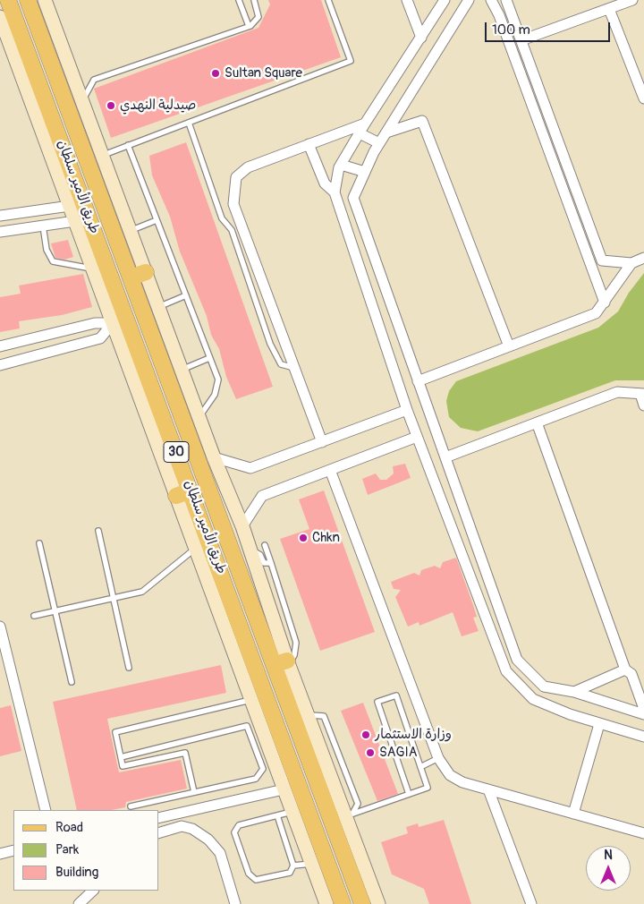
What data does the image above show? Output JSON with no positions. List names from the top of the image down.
{
  "streets": {
    "main road": ["طريق الأمير سلطان", "30"]
  },
  "places": [
    "Sultan Square",
    "صيدلية النهدي",
    "Chkn",
    "وزارة الاستثمار",
    "SAGIA"
  ],
  "legend": ["Road", "Park", "Building"],
  "scale_bar": "100 m",
  "north": "top"
}
